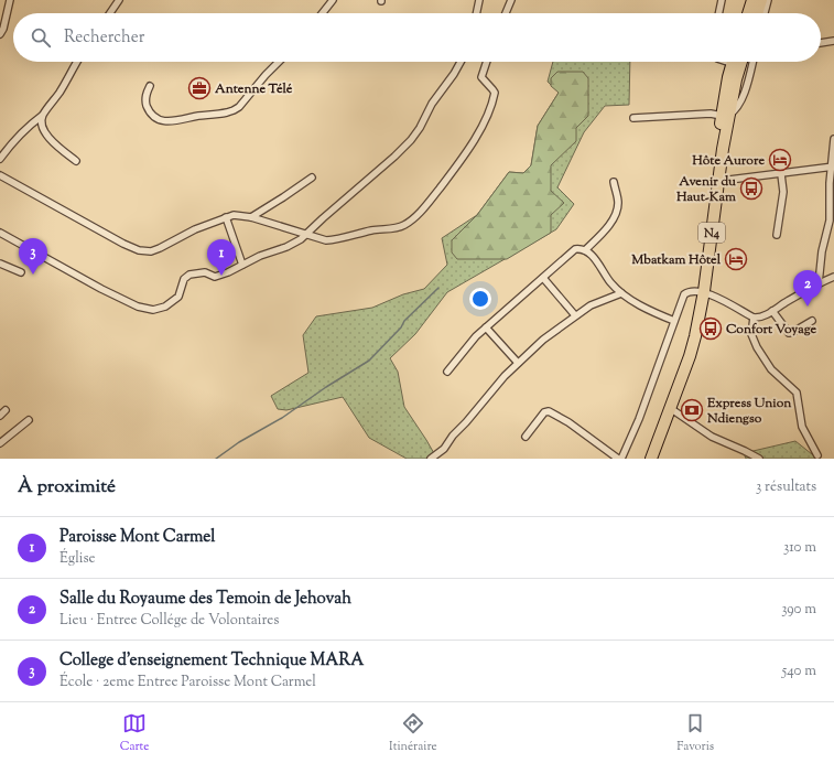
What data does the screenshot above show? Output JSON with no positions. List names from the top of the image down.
{
  "streets": {
    "highway": ["N4"]
  },
  "places": {
    "office": ["Antenne Télé"],
    "hotel": ["Hôte Aurore", "Mbatkam Hôtel"],
    "bus stop": ["Avenir du Haut-Kam", "Confort Voyage"],
    "bank": ["Express Union Ndiengso"]
  },
  "page": {
    "search": "Rechercher",
    "pins": ["3", "1", "2"],
    "heading": ["À proximité", "3 résultats"],
    "list": [
      {
        "mark": "1",
        "name": "Paroisse Mont Carmel",
        "note": "Église",
        "value": "310 m"
      },
      {
        "mark": "2",
        "name": "Salle du Royaume des Temoin de Jehovah",
        "note": "Lieu · Entree Collége de Volontaires",
        "value": "390 m"
      },
      {
        "mark": "3",
        "name": "College d'enseignement Technique MARA",
        "note": "École · 2eme Entree Paroisse Mont Carmel",
        "value": "540 m"
      }
    ],
    "nav": ["Carte", "Itinéraire", "Favoris"]
  }
}
